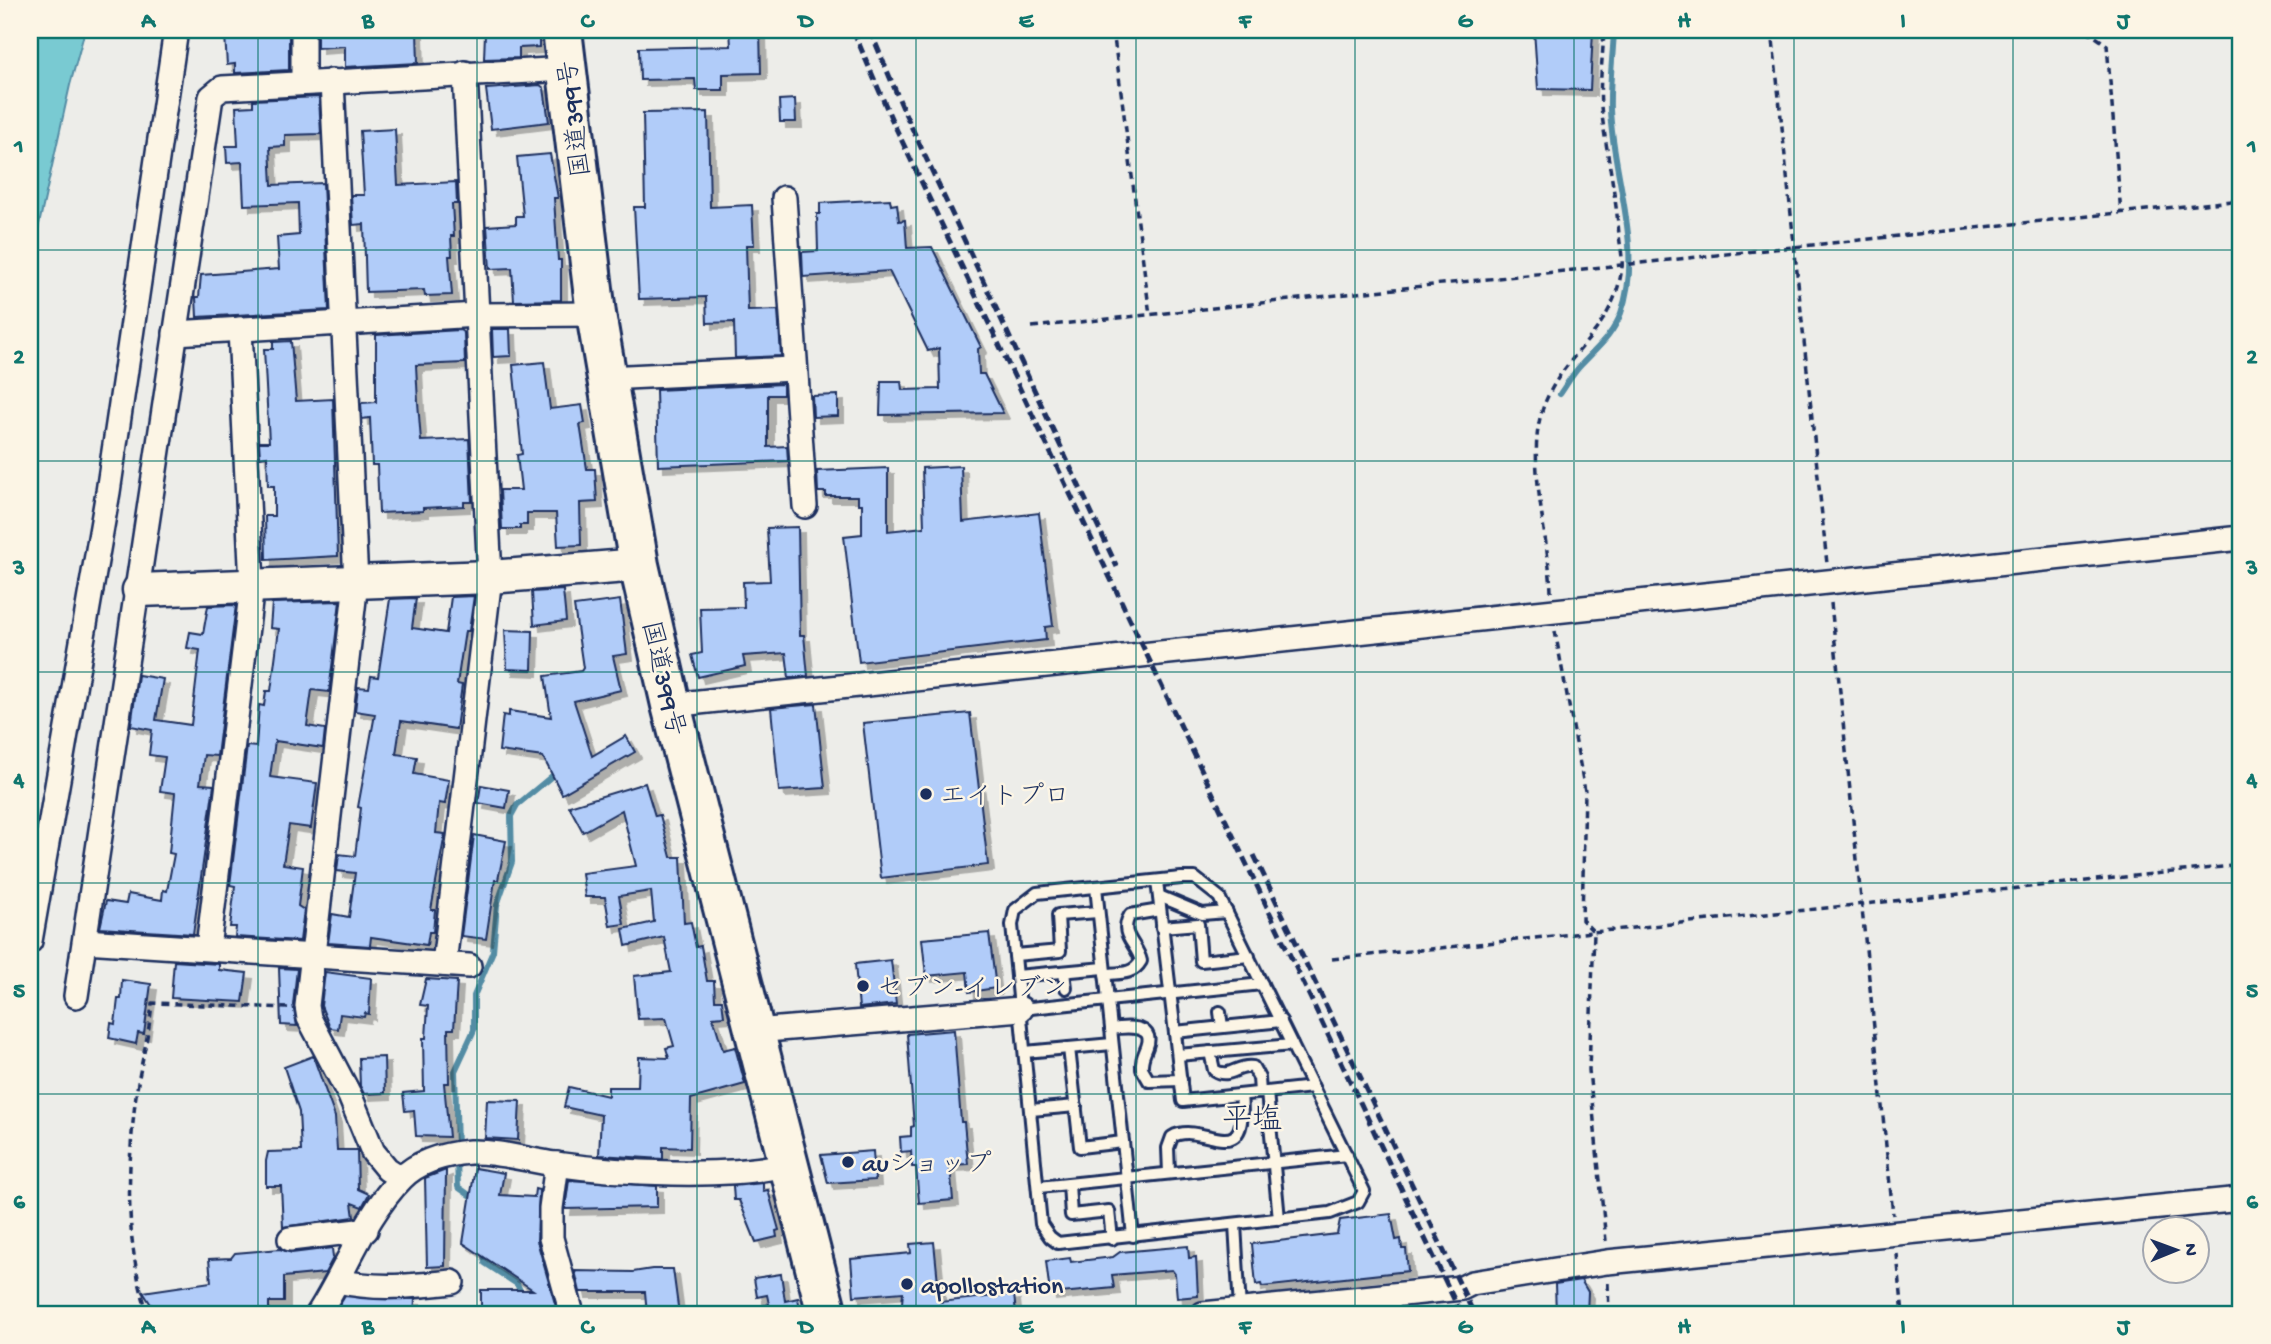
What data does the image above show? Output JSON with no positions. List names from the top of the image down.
{
  "streets": {
    "highway": ["国道399号"]
  },
  "districts": ["平塩"],
  "places": [
    "エイトプロ",
    "セブン-イレブン",
    "auショップ",
    "apollostation"
  ],
  "north": "right",
  "grid": {
    "columns": [
      "A",
      "B",
      "C",
      "D",
      "E",
      "F",
      "G",
      "H",
      "I",
      "J"
    ],
    "rows": [
      "1",
      "2",
      "3",
      "4",
      "5",
      "6"
    ]
  }
}
